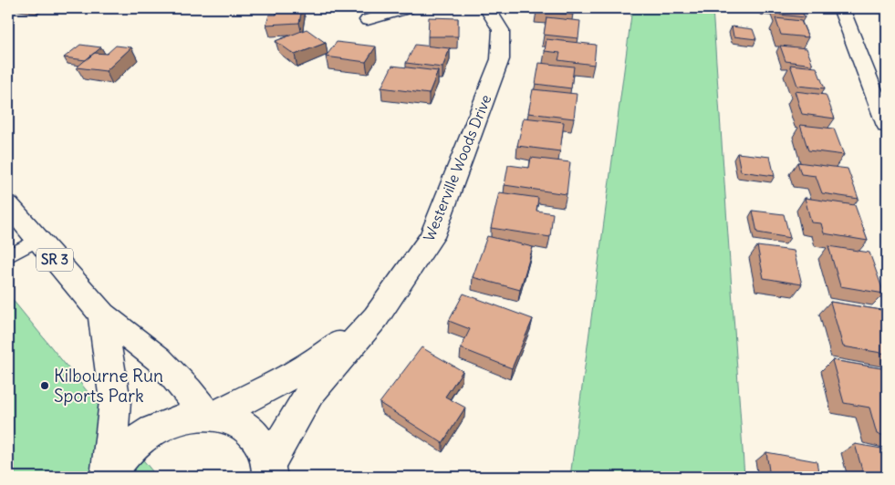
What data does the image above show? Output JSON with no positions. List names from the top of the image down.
{
  "streets": {
    "street": ["Westerville Woods Drive", "SR 3"]
  },
  "crossings": [
    ["Westerville Woods Drive", "SR 3"]
  ],
  "places": ["Kilbourne Run Sports Park"]
}
